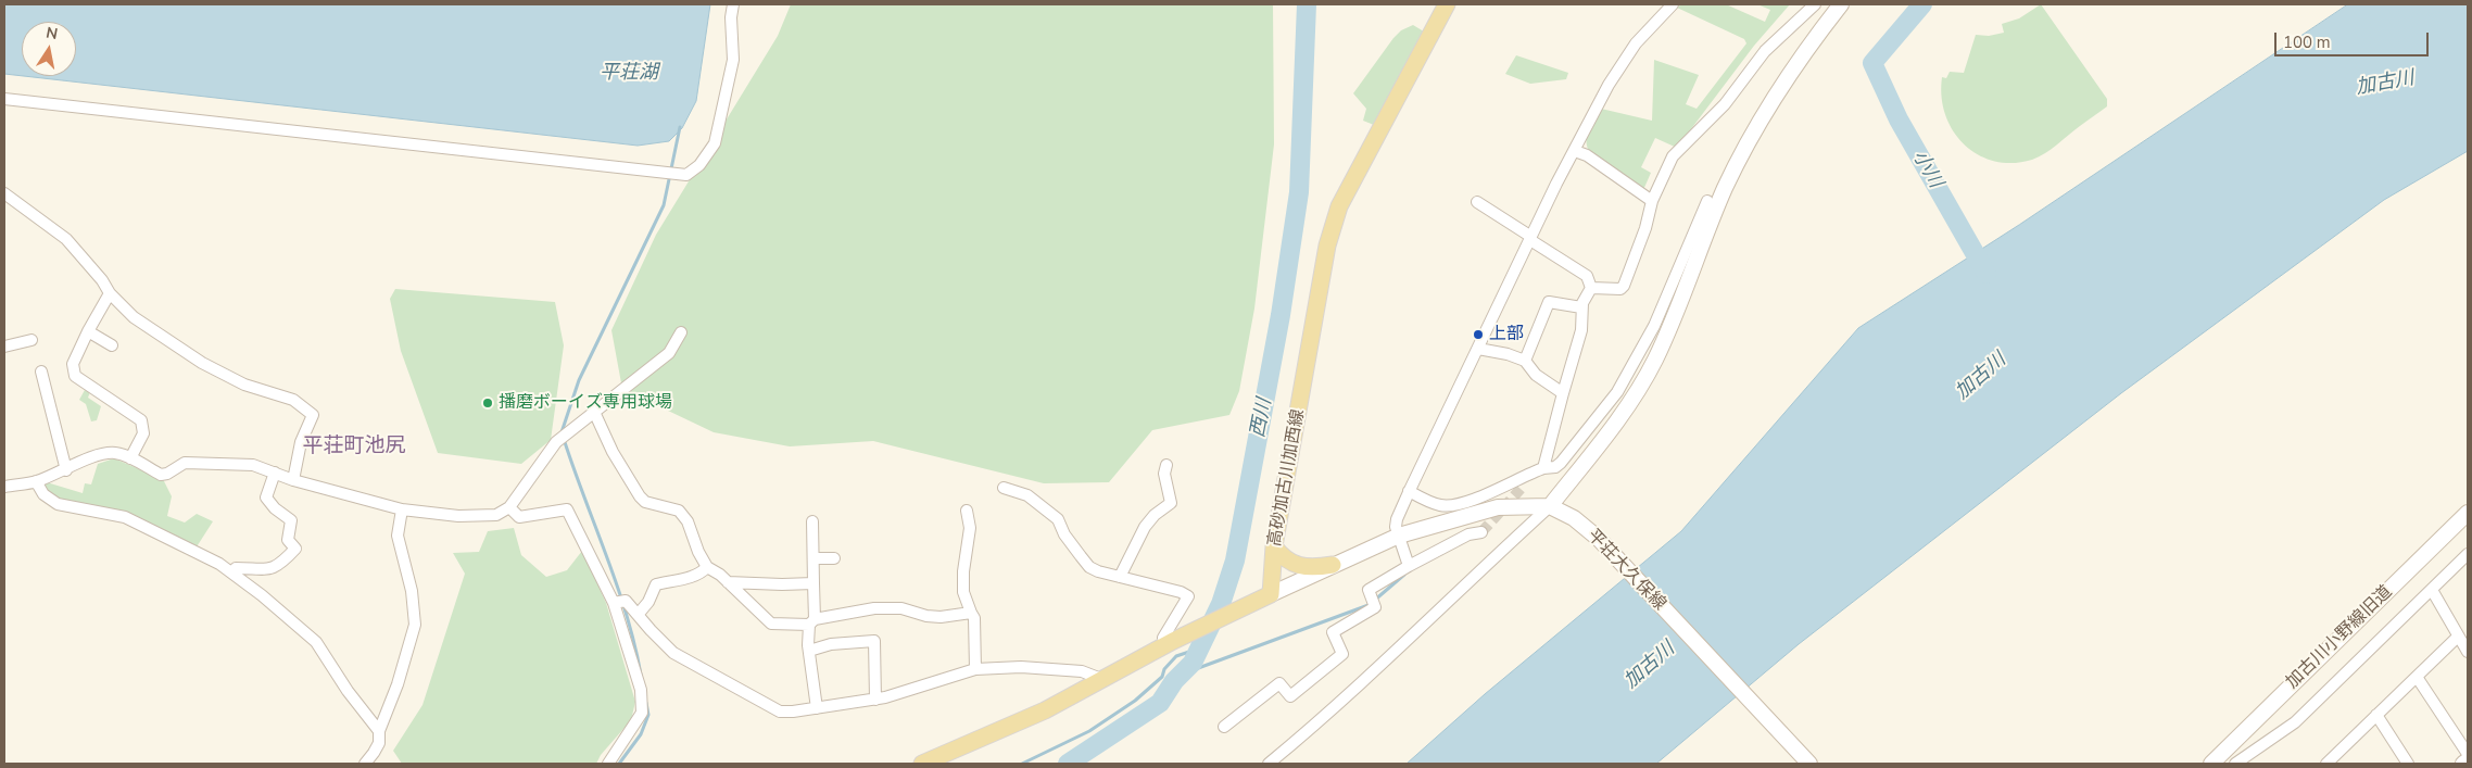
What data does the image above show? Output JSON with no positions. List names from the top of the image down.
{
  "streets": {
    "main road": ["高砂加古川加西線"],
    "street": ["平荘大久保線", "加古川小野線旧道"]
  },
  "districts": ["平荘町池尻"],
  "water": [
    "平荘湖",
    "加古川",
    "小川",
    "西川"
  ],
  "places": ["上部", "播磨ボーイズ専用球場"],
  "scale_bar": "100 m",
  "north": "top"
}
